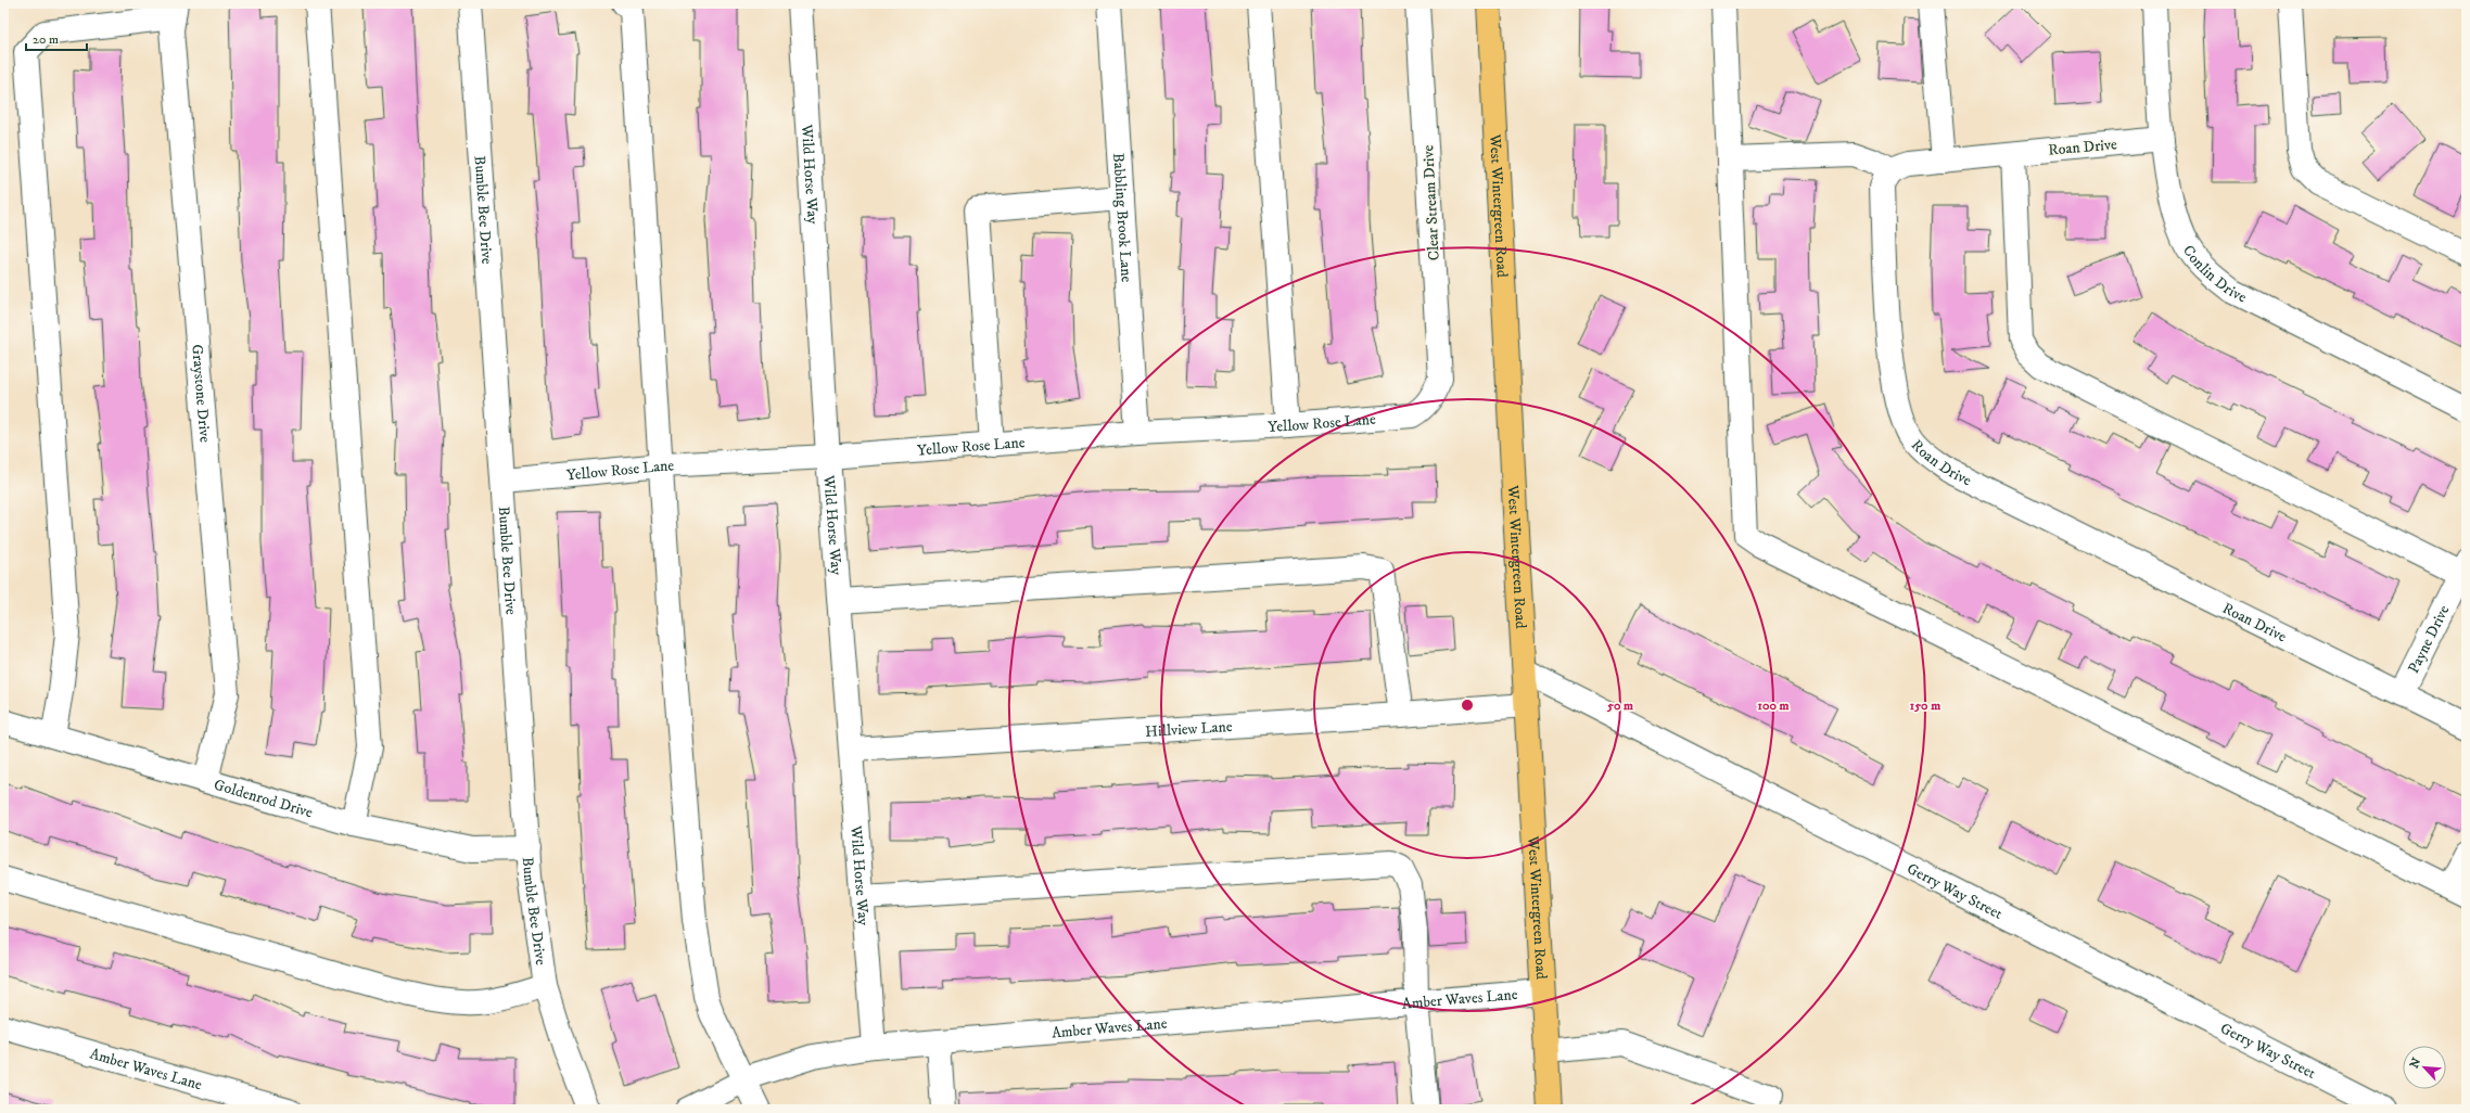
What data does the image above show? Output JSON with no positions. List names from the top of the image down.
{
  "streets": {
    "main road": ["West Wintergreen Road"],
    "street": [
      "Roan Drive",
      "Wild Horse Way",
      "Clear Stream Drive",
      "Bumble Bee Drive",
      "Babbling Brook Lane",
      "Conlin Drive",
      "Graystone Drive",
      "Yellow Rose Lane",
      "Payne Drive",
      "Hillview Lane",
      "Goldenrod Drive",
      "Gerry Way Street",
      "Amber Waves Lane"
    ]
  },
  "crossings": [
    ["Roan Drive", "Conlin Drive"],
    ["Roan Drive", "Payne Drive"],
    ["Wild Horse Way", "Yellow Rose Lane"],
    ["Wild Horse Way", "Hillview Lane"],
    ["Wild Horse Way", "Amber Waves Lane"],
    ["Clear Stream Drive", "Yellow Rose Lane"],
    ["West Wintergreen Road", "Hillview Lane"],
    ["West Wintergreen Road", "Gerry Way Street"],
    ["West Wintergreen Road", "Amber Waves Lane"],
    ["Bumble Bee Drive", "Yellow Rose Lane"],
    ["Bumble Bee Drive", "Goldenrod Drive"],
    ["Babbling Brook Lane", "Yellow Rose Lane"],
    ["Graystone Drive", "Goldenrod Drive"]
  ],
  "scale_bar": "20 m",
  "north": "top left",
  "rings": ["50 m", "100 m", "150 m"]
}
